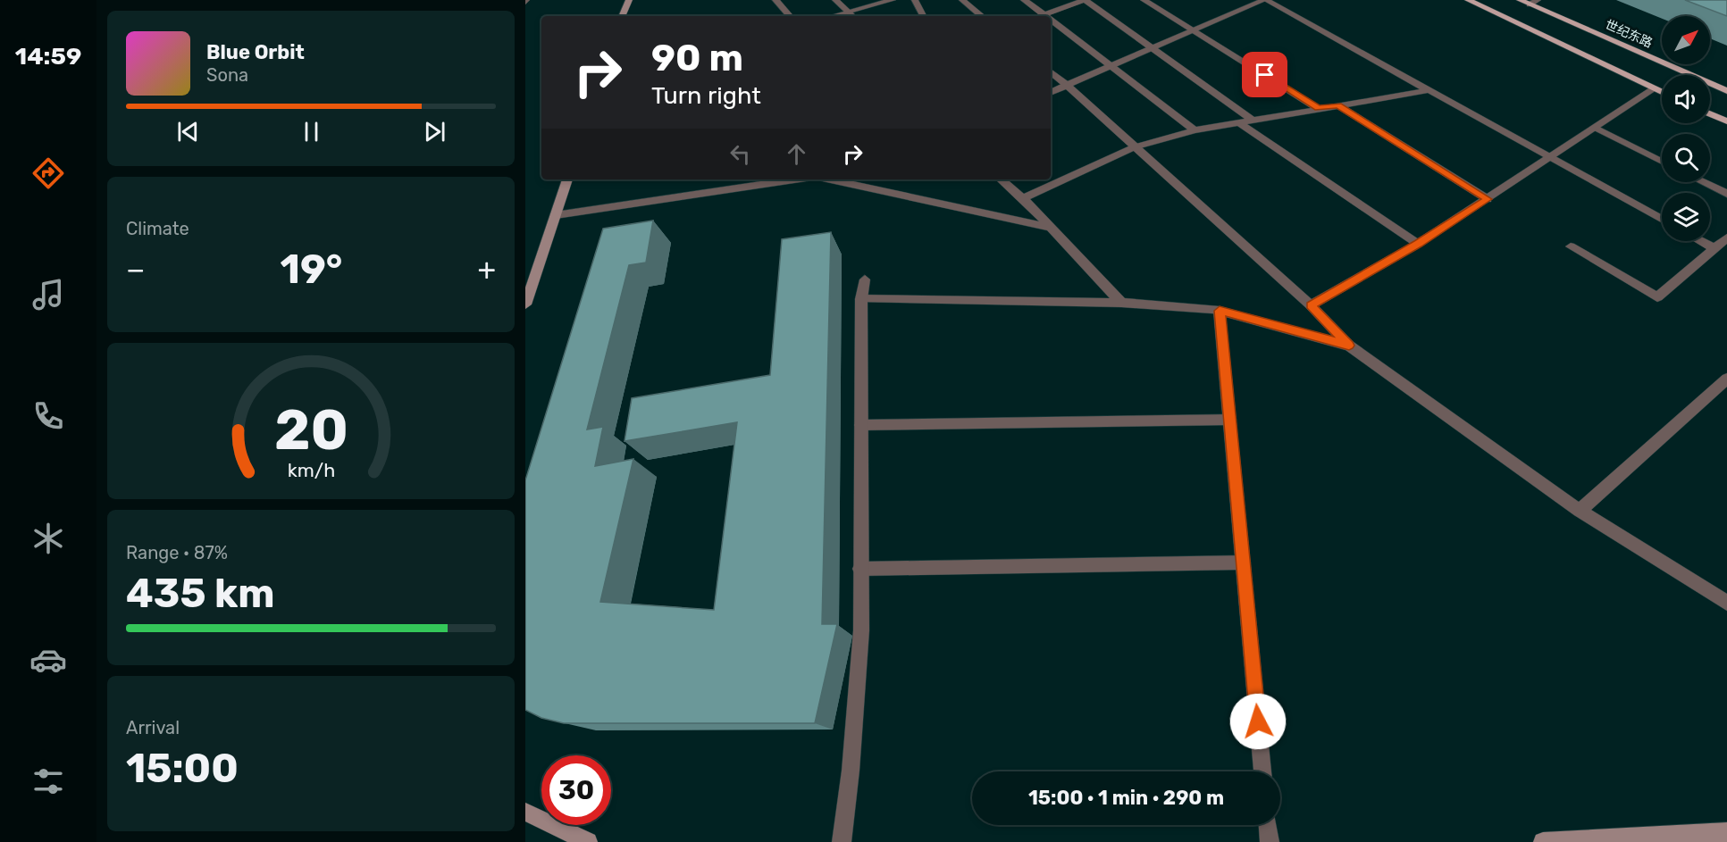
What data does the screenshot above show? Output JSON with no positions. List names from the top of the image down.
{
  "streets": {
    "main road": ["世纪东路"]
  },
  "north": "top right",
  "page": {
    "tabs": "14:59",
    "turn": ["90 m", "Turn right"],
    "song": ["Blue Orbit", "Sona"],
    "tile": [
      "Climate",
      ["Range · 87%", "435 km"],
      ["Arrival", "15:00"]
    ],
    "heat": ["−", "19°", "+"],
    "limit": "30",
    "trip": "15:00 · 1 min · 290 m",
    "gauge": ["20", "km/h"]
  }
}
